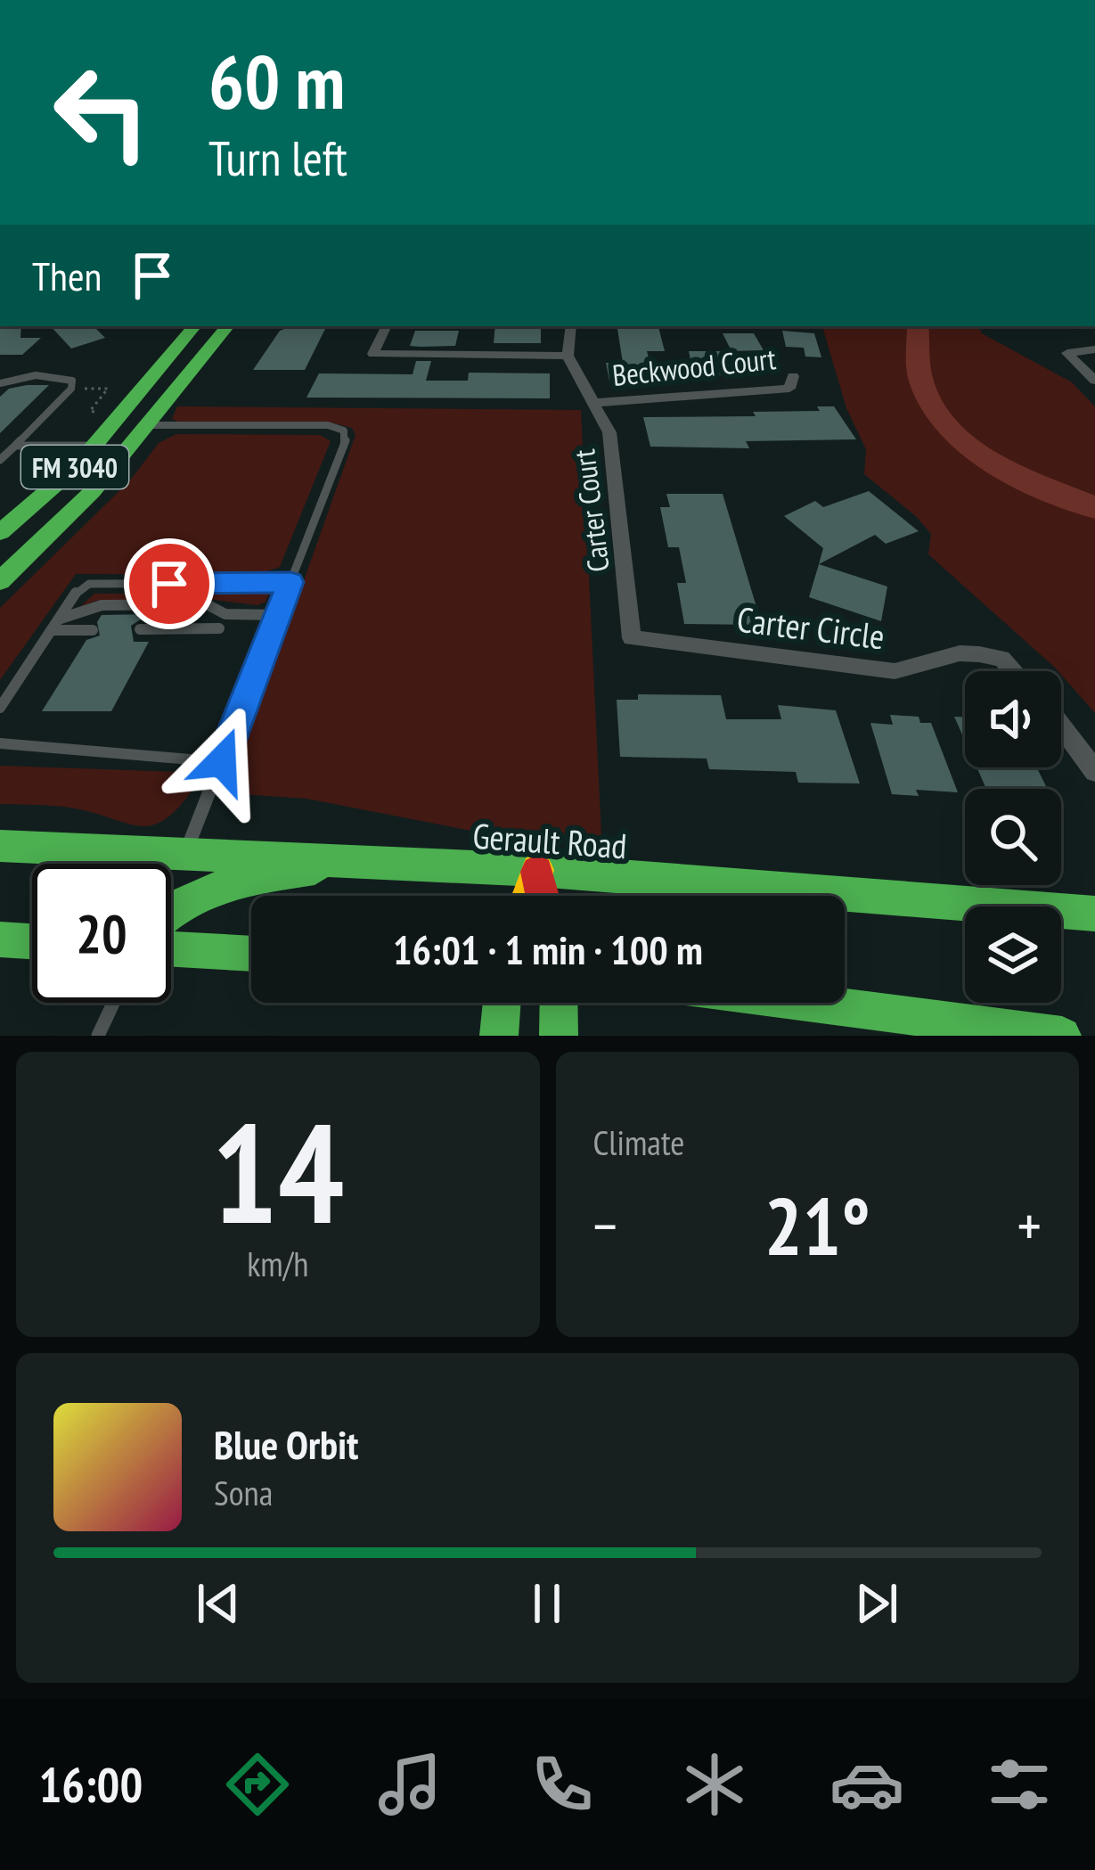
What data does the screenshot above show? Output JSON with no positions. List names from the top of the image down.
{
  "streets": {
    "main road": ["FM 3040", "Gerault Road"],
    "street": ["Beckwood Court", "Carter Court", "Carter Circle"]
  },
  "crossings": [
    ["Beckwood Court", "Carter Court"],
    ["Carter Court", "Carter Circle"]
  ],
  "page": {
    "turn": ["60 m", "Turn left"],
    "then": "Then",
    "limit": "20",
    "trip": "16:01 · 1 min · 100 m",
    "tile": [
      ["14", "km/h"],
      "Climate"
    ],
    "heat": ["−", "21°", "+"],
    "song": ["Blue Orbit", "Sona"],
    "tabs": "16:00"
  }
}
